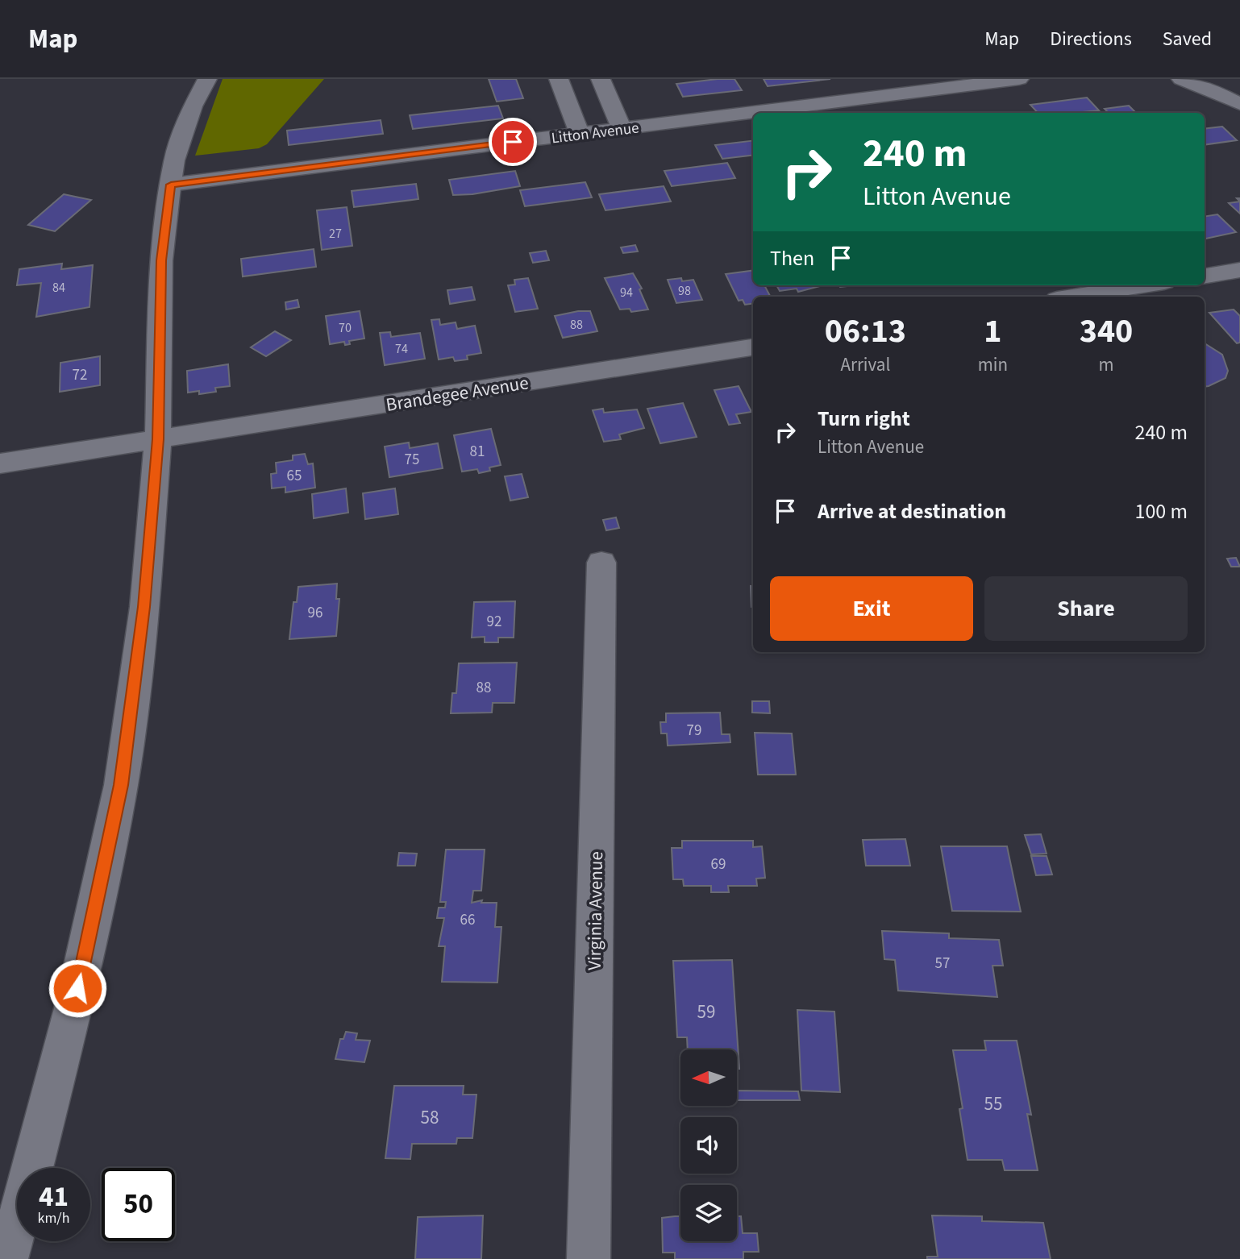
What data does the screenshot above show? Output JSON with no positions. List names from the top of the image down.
{
  "streets": {
    "street": ["Litton Avenue", "Brandegee Avenue", "Virginia Avenue"]
  },
  "house_numbers": [
    "27",
    "84",
    "98",
    "94",
    "88",
    "70",
    "74",
    "72",
    "81",
    "75",
    "65",
    "96",
    "92",
    "88",
    "79",
    "69",
    "66",
    "57",
    "59",
    "55",
    "58"
  ],
  "north": "left",
  "page": {
    "header": "Map",
    "nav": ["Map", "Directions", "Saved"],
    "turn": ["240 m", "Litton Avenue"],
    "then": "Then",
    "eta": [
      "06:13",
      "Arrival",
      "1",
      "min",
      "340",
      "m"
    ],
    "list": [
      {
        "name": "Turn right",
        "note": "Litton Avenue",
        "value": "240 m"
      },
      {
        "name": "Arrive at destination",
        "value": "100 m"
      }
    ],
    "buttons": ["Exit", "Share"],
    "speed": "41 km/h",
    "limit": "50"
  }
}
